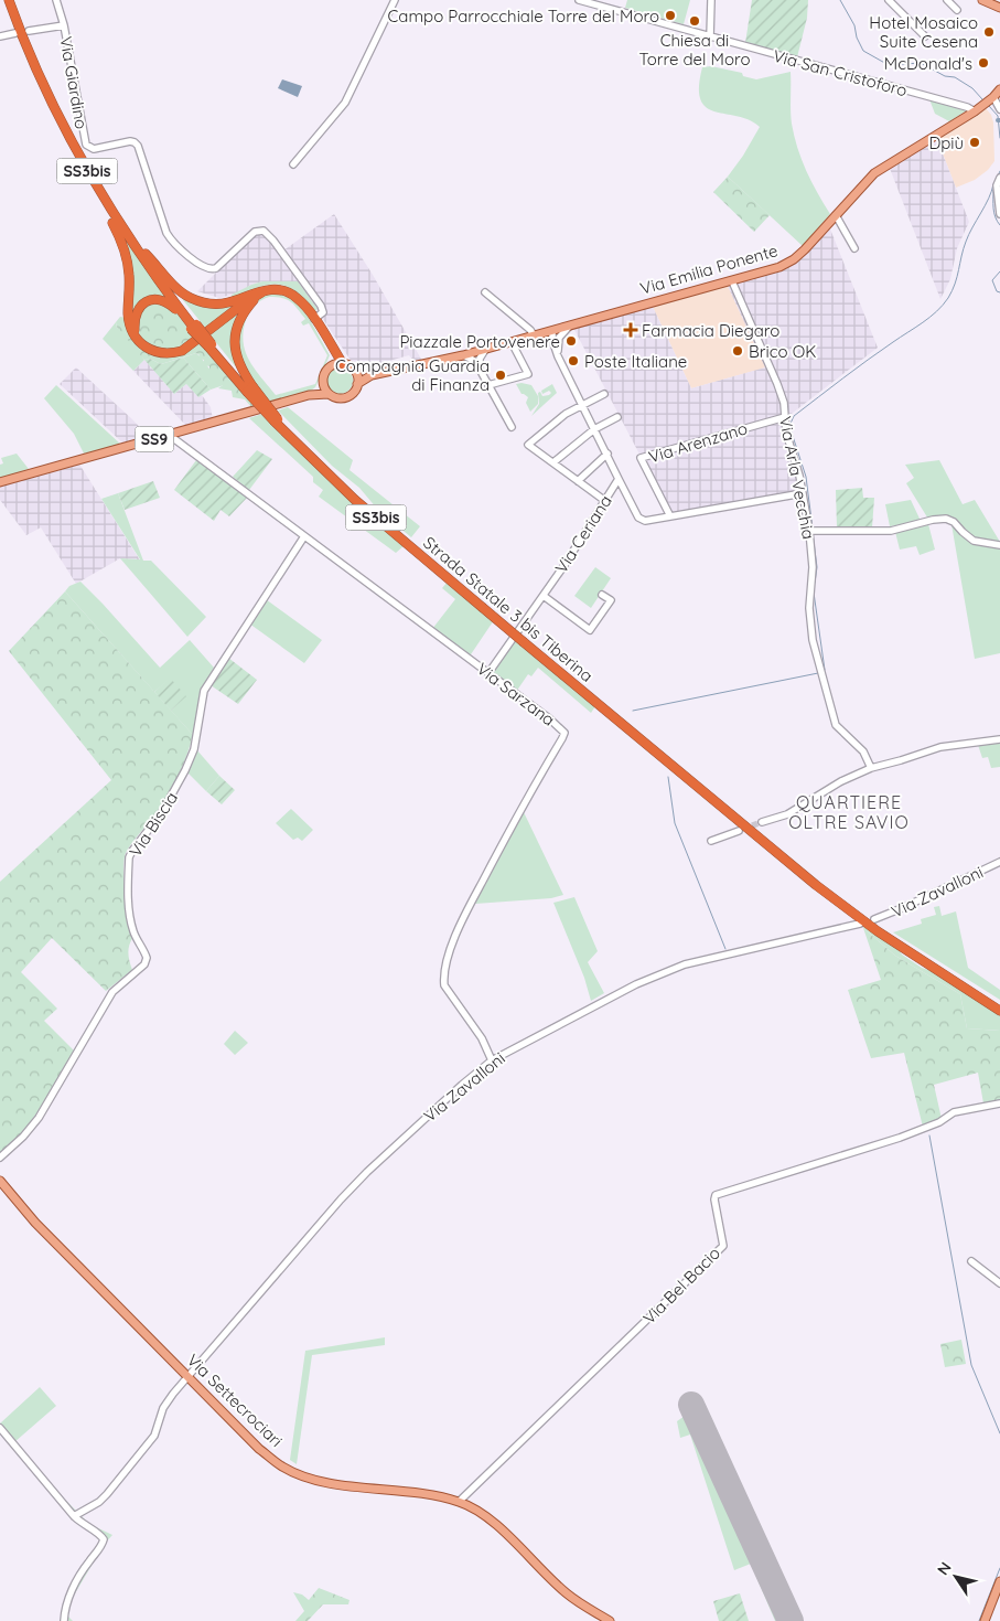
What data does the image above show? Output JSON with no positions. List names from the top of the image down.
{
  "streets": {
    "highway": ["SS3bis", "Strada Statale 3 bis Tiberina"],
    "main road": ["Via Emilia Ponente", "SS9", "Via Settecrociari"],
    "street": [
      "Via San Cristoforo",
      "Via Giardino",
      "Via Arenzano",
      "Via Arla Vecchia",
      "Via Ceriana",
      "Via Sarzana",
      "Via Biscia",
      "Via Zavalloni",
      "Via Bel Bacio"
    ]
  },
  "crossings": [
    ["Via San Cristoforo", "Via Emilia Ponente"],
    ["SS3bis", "Strada Statale 3 bis Tiberina"],
    ["Via Emilia Ponente", "SS9"],
    ["Via Emilia Ponente", "Via Arla Vecchia"],
    ["Via Emilia Ponente", "Via Ceriana"],
    ["SS9", "Via Sarzana"],
    ["Via Arenzano", "Via Arla Vecchia"],
    ["Via Ceriana", "Via Sarzana"],
    ["Via Sarzana", "Via Biscia"],
    ["Via Sarzana", "Via Zavalloni"],
    ["Via Zavalloni", "Via Settecrociari"],
    ["Via Bel Bacio", "Via Settecrociari"]
  ],
  "districts": ["QUARTIERE OLTRE SAVIO"],
  "places": {
    "other": [
      "Campo Parrocchiale Torre del Moro",
      "Chiesa di Torre del Moro",
      "Hotel Mosaico Suite Cesena",
      "McDonald's",
      "Dpiù",
      "Piazzale Portovenere",
      "Brico OK",
      "Poste Italiane",
      "Compagnia Guardia di Finanza"
    ],
    "health": ["Farmacia Diegaro"]
  },
  "north": "top left"
}
